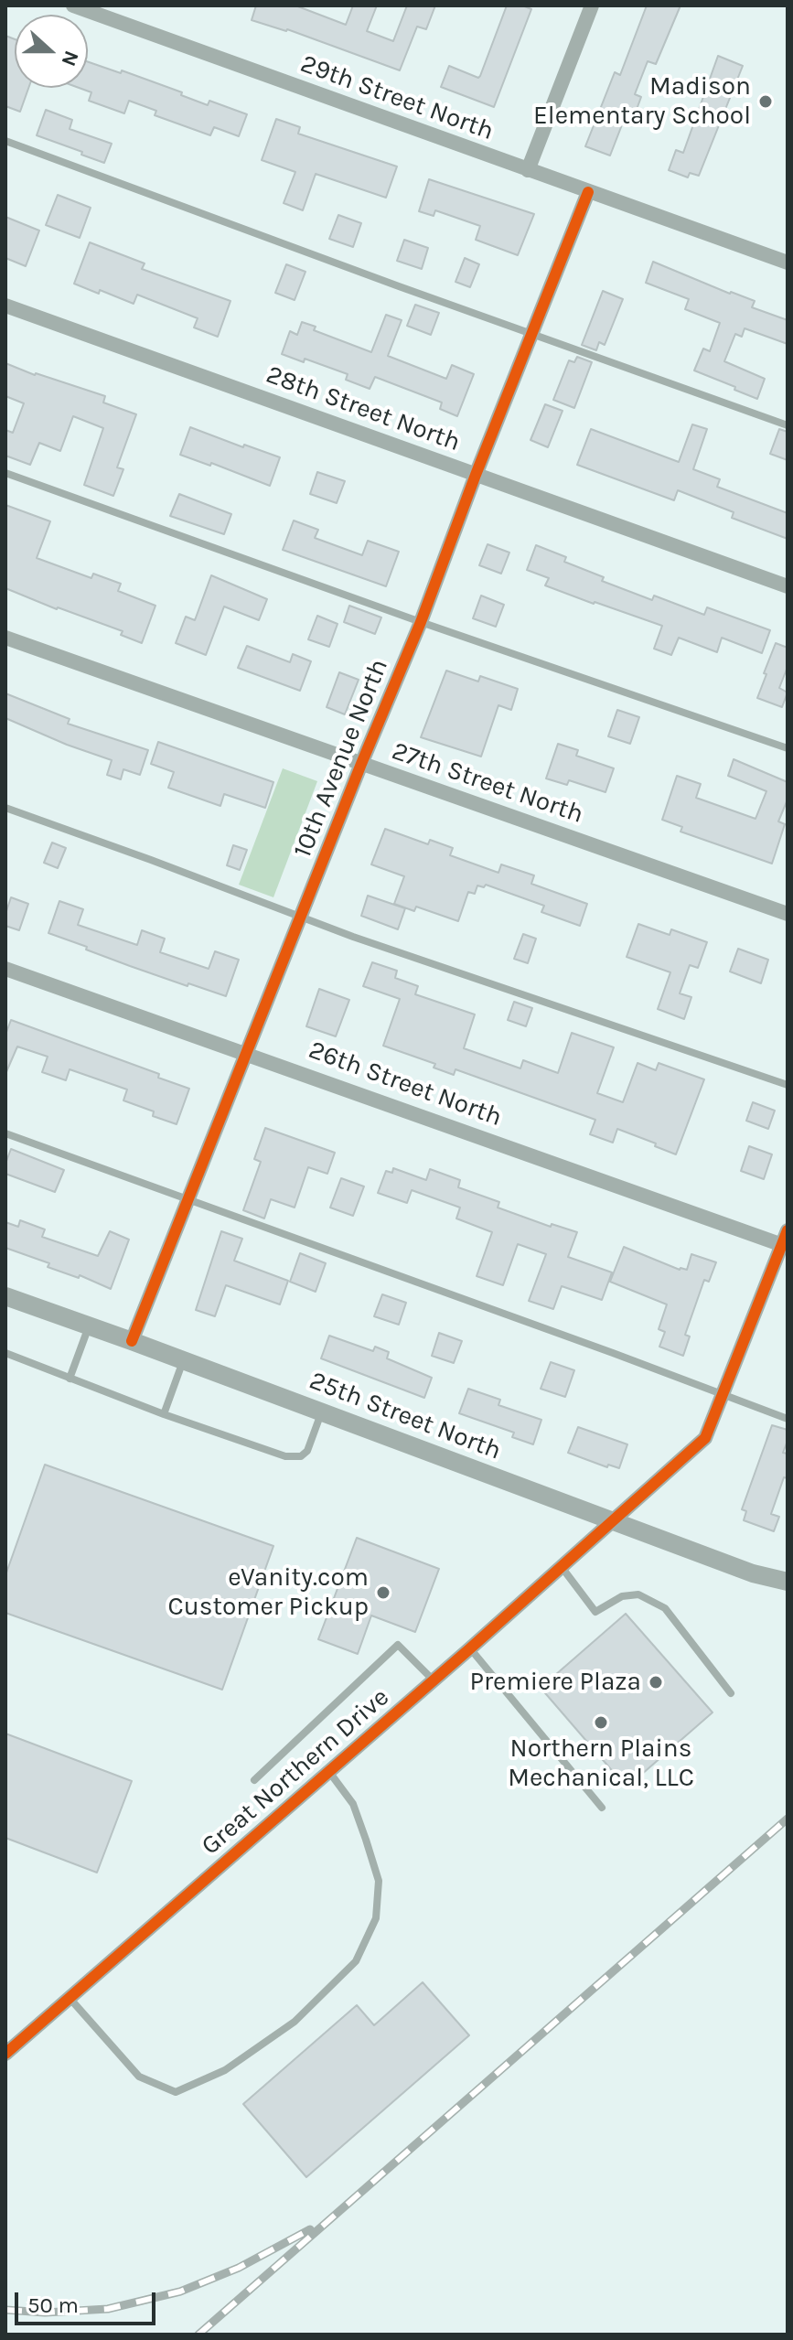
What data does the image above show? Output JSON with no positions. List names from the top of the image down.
{
  "streets": {
    "street": [
      "29th Street North",
      "28th Street North",
      "10th Avenue North",
      "27th Street North",
      "26th Street North",
      "25th Street North",
      "Great Northern Drive"
    ]
  },
  "crossings": [
    ["29th Street North", "10th Avenue North"],
    ["28th Street North", "10th Avenue North"],
    ["10th Avenue North", "27th Street North"],
    ["10th Avenue North", "26th Street North"],
    ["10th Avenue North", "25th Street North"],
    ["26th Street North", "Great Northern Drive"],
    ["25th Street North", "Great Northern Drive"]
  ],
  "places": [
    "Madison Elementary School",
    "eVanity.com Customer Pickup",
    "Premiere Plaza",
    "Northern Plains Mechanical, LLC"
  ],
  "scale_bar": "50 m",
  "north": "right"
}
